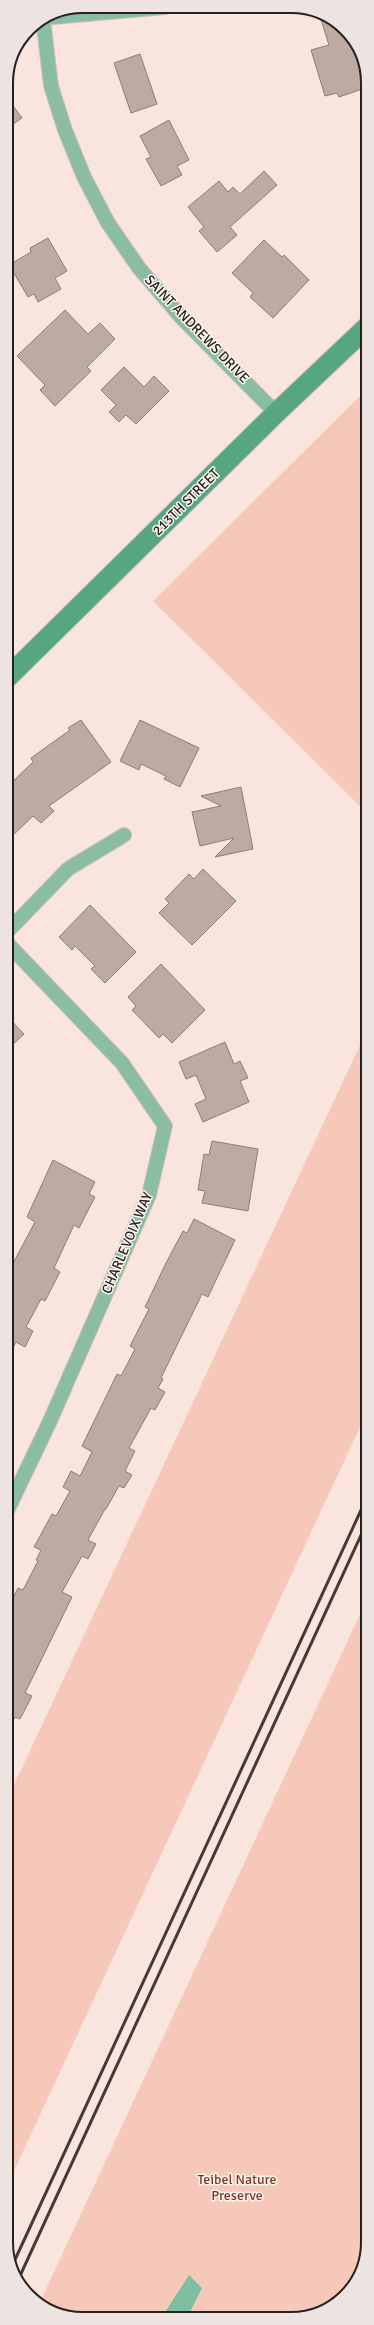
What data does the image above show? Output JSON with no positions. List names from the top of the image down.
{
  "streets": {
    "street": ["SAINT ANDREWS DRIVE", "213TH STREET", "CHARLEVOIX WAY"]
  },
  "crossings": [
    ["SAINT ANDREWS DRIVE", "213TH STREET"]
  ],
  "parks": ["Teibel Nature Preserve"]
}
